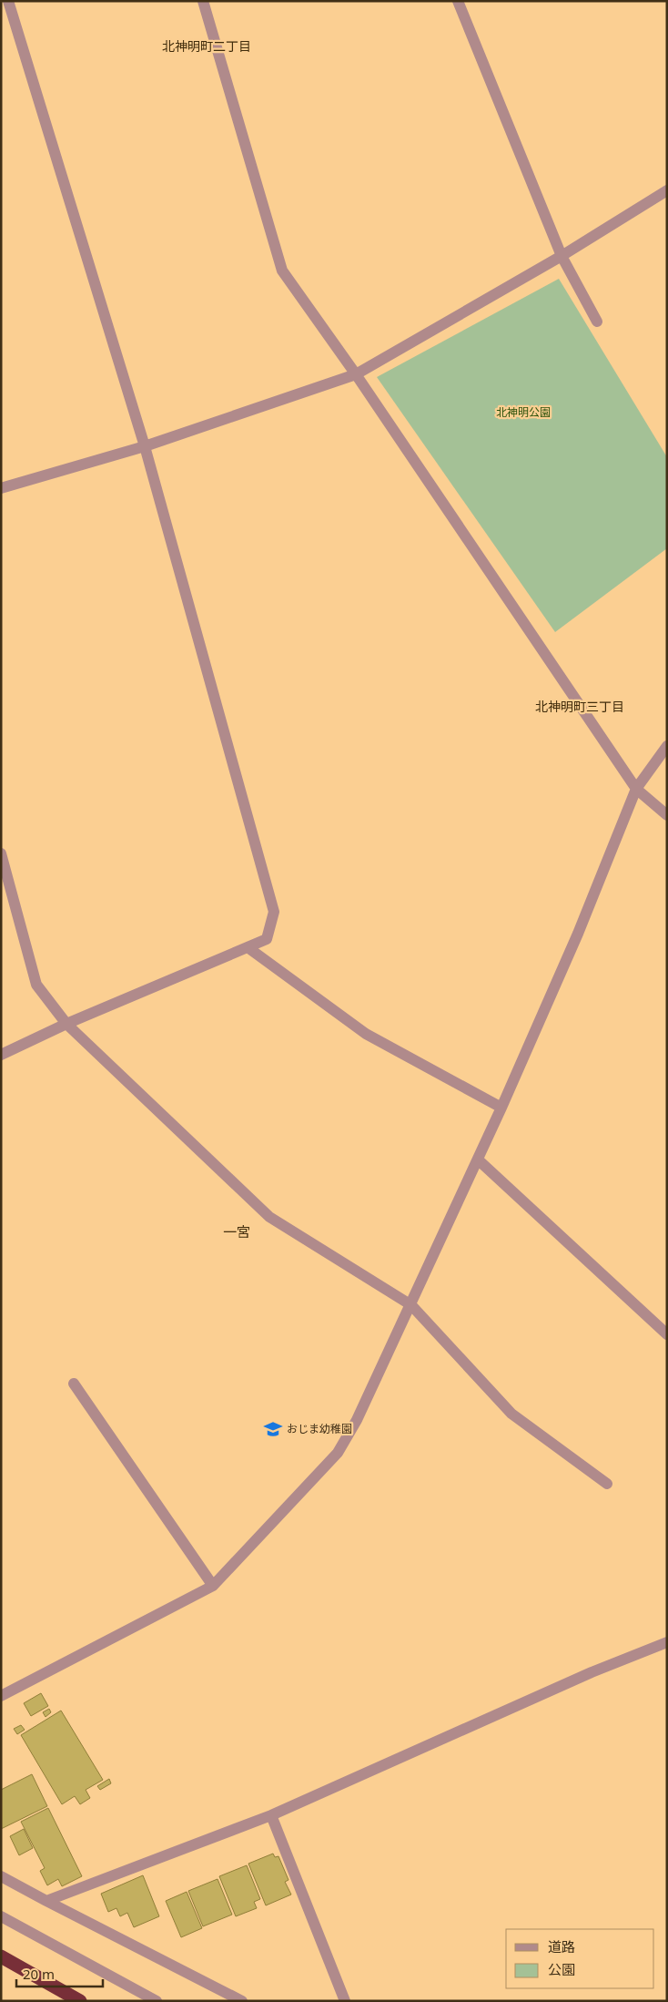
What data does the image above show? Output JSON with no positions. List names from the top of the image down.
{
  "districts": ["北神明町二丁目", "北神明町三丁目", "一宮"],
  "parks": ["北神明公園"],
  "places": {
    "school or university": ["おじま幼稚園"]
  },
  "legend": ["道路", "公園"],
  "scale_bar": "20 m"
}
